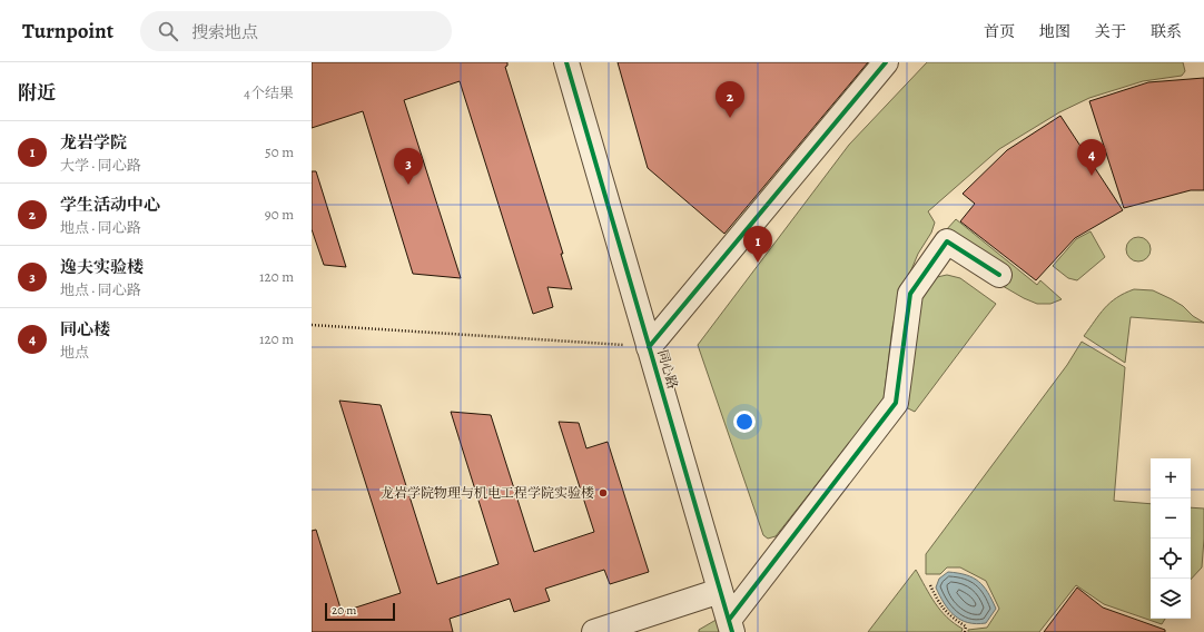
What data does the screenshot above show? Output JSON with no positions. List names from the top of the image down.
{
  "streets": {
    "street": ["同心路"]
  },
  "places": ["龙岩学院物理与机电工程学院实验楼"],
  "scale_bar": "20 m",
  "page": {
    "header": "Turnpoint",
    "search": "搜索地点",
    "nav": [
      "首页",
      "地图",
      "关于",
      "联系"
    ],
    "heading": ["附近", "4个结果"],
    "pins": [
      "2",
      "4",
      "3",
      "1"
    ],
    "list": [
      {
        "mark": "1",
        "name": "龙岩学院",
        "note": "大学 · 同心路",
        "value": "50 m"
      },
      {
        "mark": "2",
        "name": "学生活动中心",
        "note": "地点 · 同心路",
        "value": "90 m"
      },
      {
        "mark": "3",
        "name": "逸夫实验楼",
        "note": "地点 · 同心路",
        "value": "120 m"
      },
      {
        "mark": "4",
        "name": "同心楼",
        "note": "地点",
        "value": "120 m"
      }
    ],
    "map_buttons": ["+", "−"],
    "scale": "20 m"
  }
}
